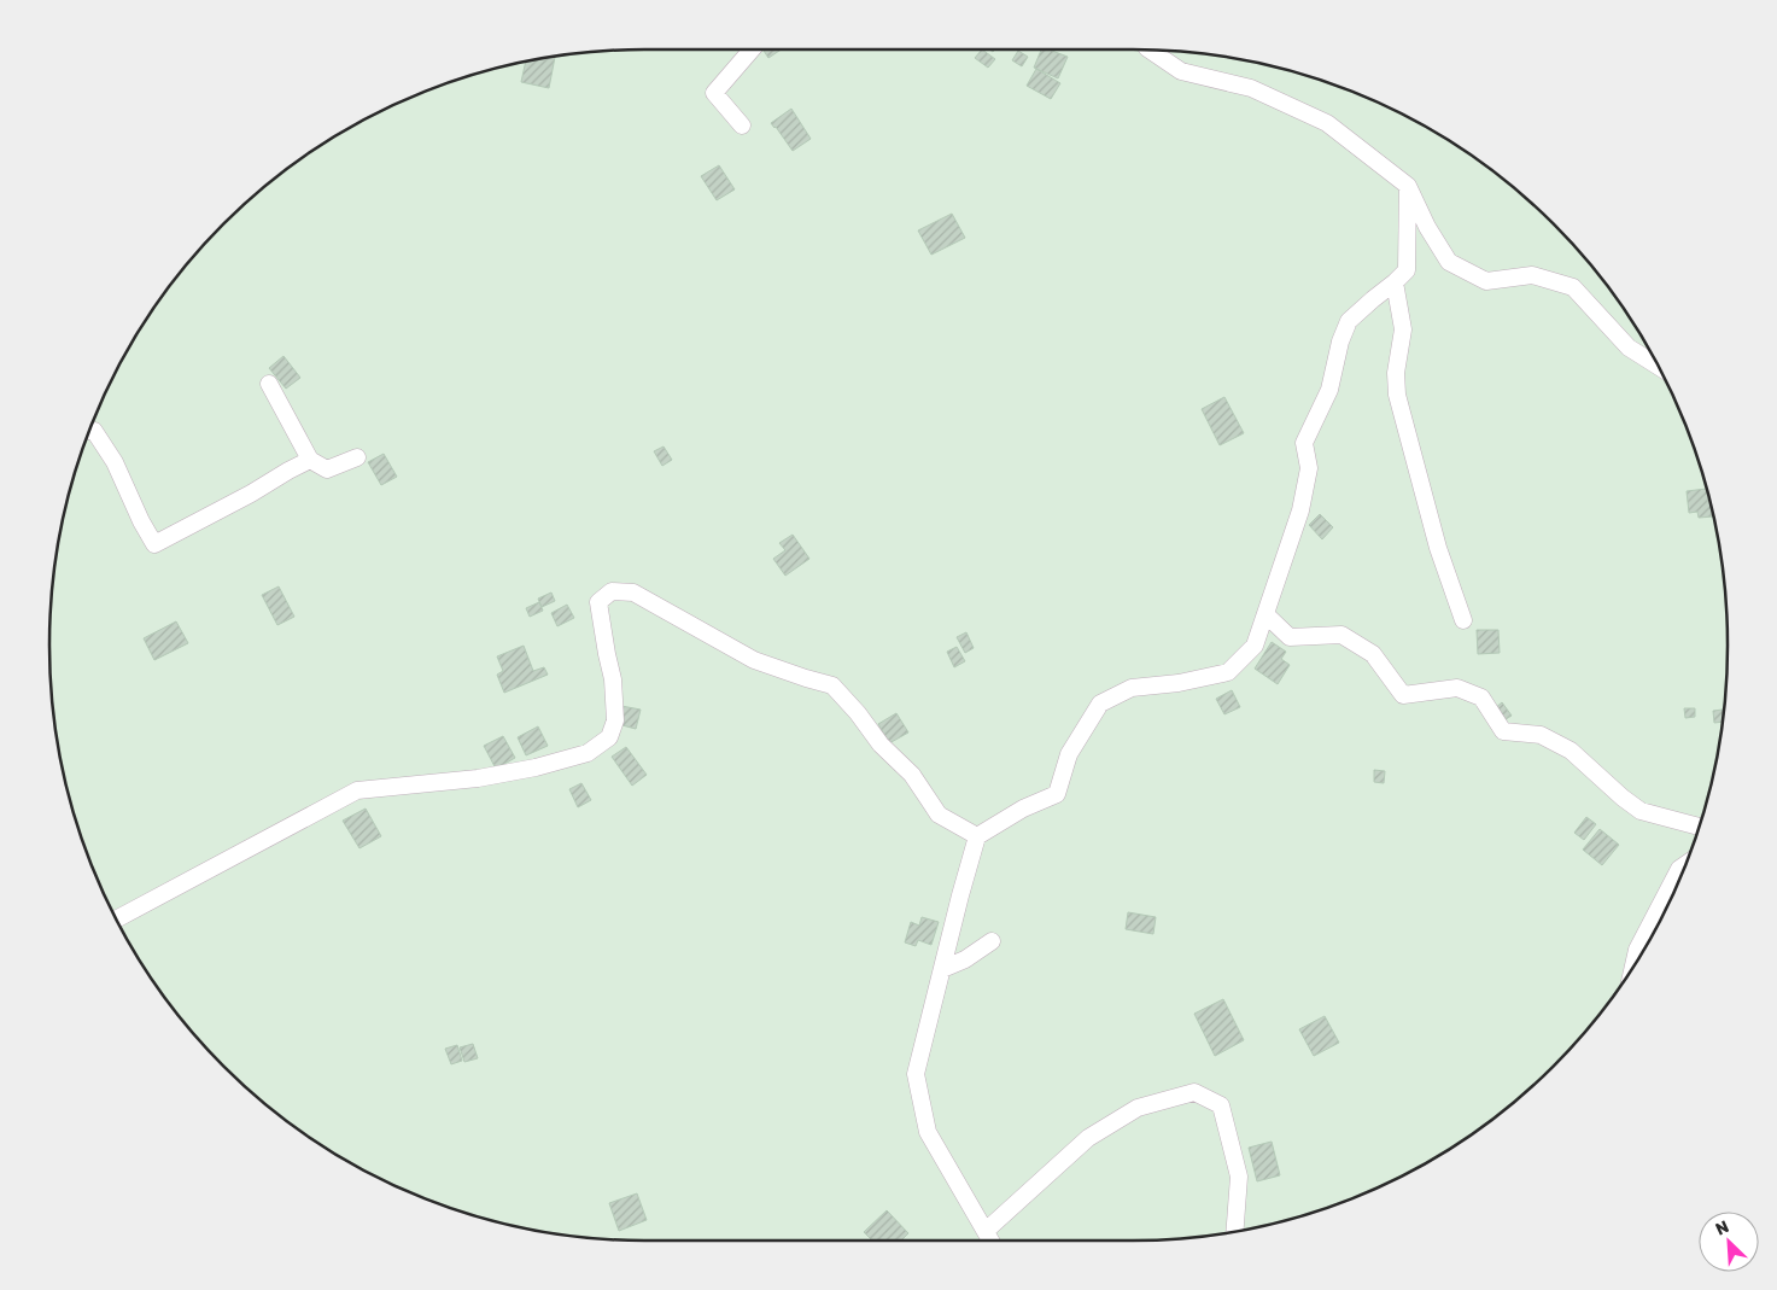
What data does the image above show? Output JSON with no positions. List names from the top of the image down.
{
  "north": "top left"
}
